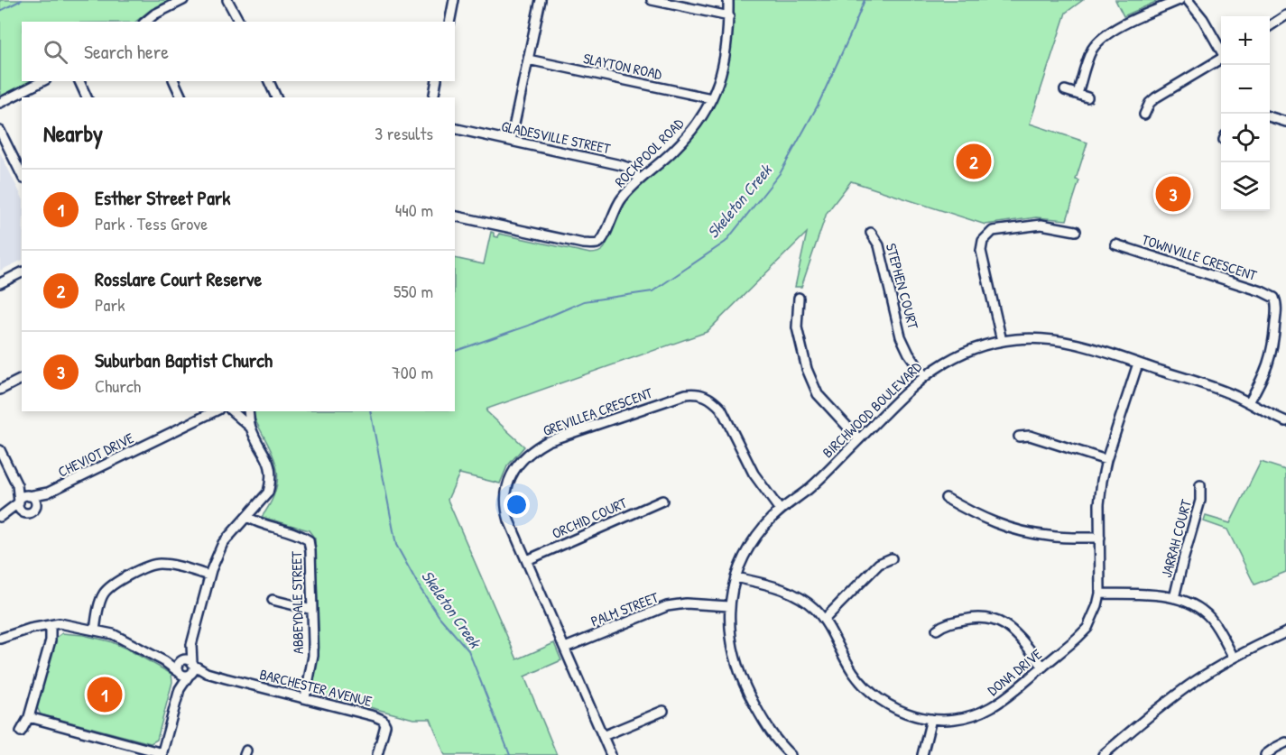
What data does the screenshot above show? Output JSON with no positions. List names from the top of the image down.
{
  "streets": {
    "street": [
      "SLAYTON ROAD",
      "GLADESVILLE STREET",
      "ROCKPOOL ROAD",
      "TOWNVILLE CRESCENT",
      "STEPHEN COURT",
      "BIRCHWOOD BOULEVARD",
      "GREVILLEA CRESCENT",
      "CHEVIOT DRIVE",
      "ORCHID COURT",
      "JARRAH COURT",
      "ABBEYDALE STREET",
      "PALM STREET",
      "DONA DRIVE",
      "BARCHESTER AVENUE"
    ]
  },
  "crossings": [
    ["SLAYTON ROAD", "ROCKPOOL ROAD"],
    ["GLADESVILLE STREET", "ROCKPOOL ROAD"],
    ["TOWNVILLE CRESCENT", "BIRCHWOOD BOULEVARD"],
    ["STEPHEN COURT", "BIRCHWOOD BOULEVARD"],
    ["BIRCHWOOD BOULEVARD", "GREVILLEA CRESCENT"],
    ["BIRCHWOOD BOULEVARD", "PALM STREET"],
    ["BIRCHWOOD BOULEVARD", "DONA DRIVE"],
    ["GREVILLEA CRESCENT", "ORCHID COURT"],
    ["GREVILLEA CRESCENT", "PALM STREET"],
    ["ABBEYDALE STREET", "BARCHESTER AVENUE"]
  ],
  "water": ["Skeleton Creek"],
  "page": {
    "map_buttons": ["+", "−"],
    "search": "Search here",
    "heading": ["Nearby", "3 results"],
    "pins": ["2", "3", "1"],
    "list": [
      {
        "mark": "1",
        "name": "Esther Street Park",
        "note": "Park · Tess Grove",
        "value": "440 m"
      },
      {
        "mark": "2",
        "name": "Rosslare Court Reserve",
        "note": "Park",
        "value": "550 m"
      },
      {
        "mark": "3",
        "name": "Suburban Baptist Church",
        "note": "Church",
        "value": "700 m"
      }
    ]
  }
}
